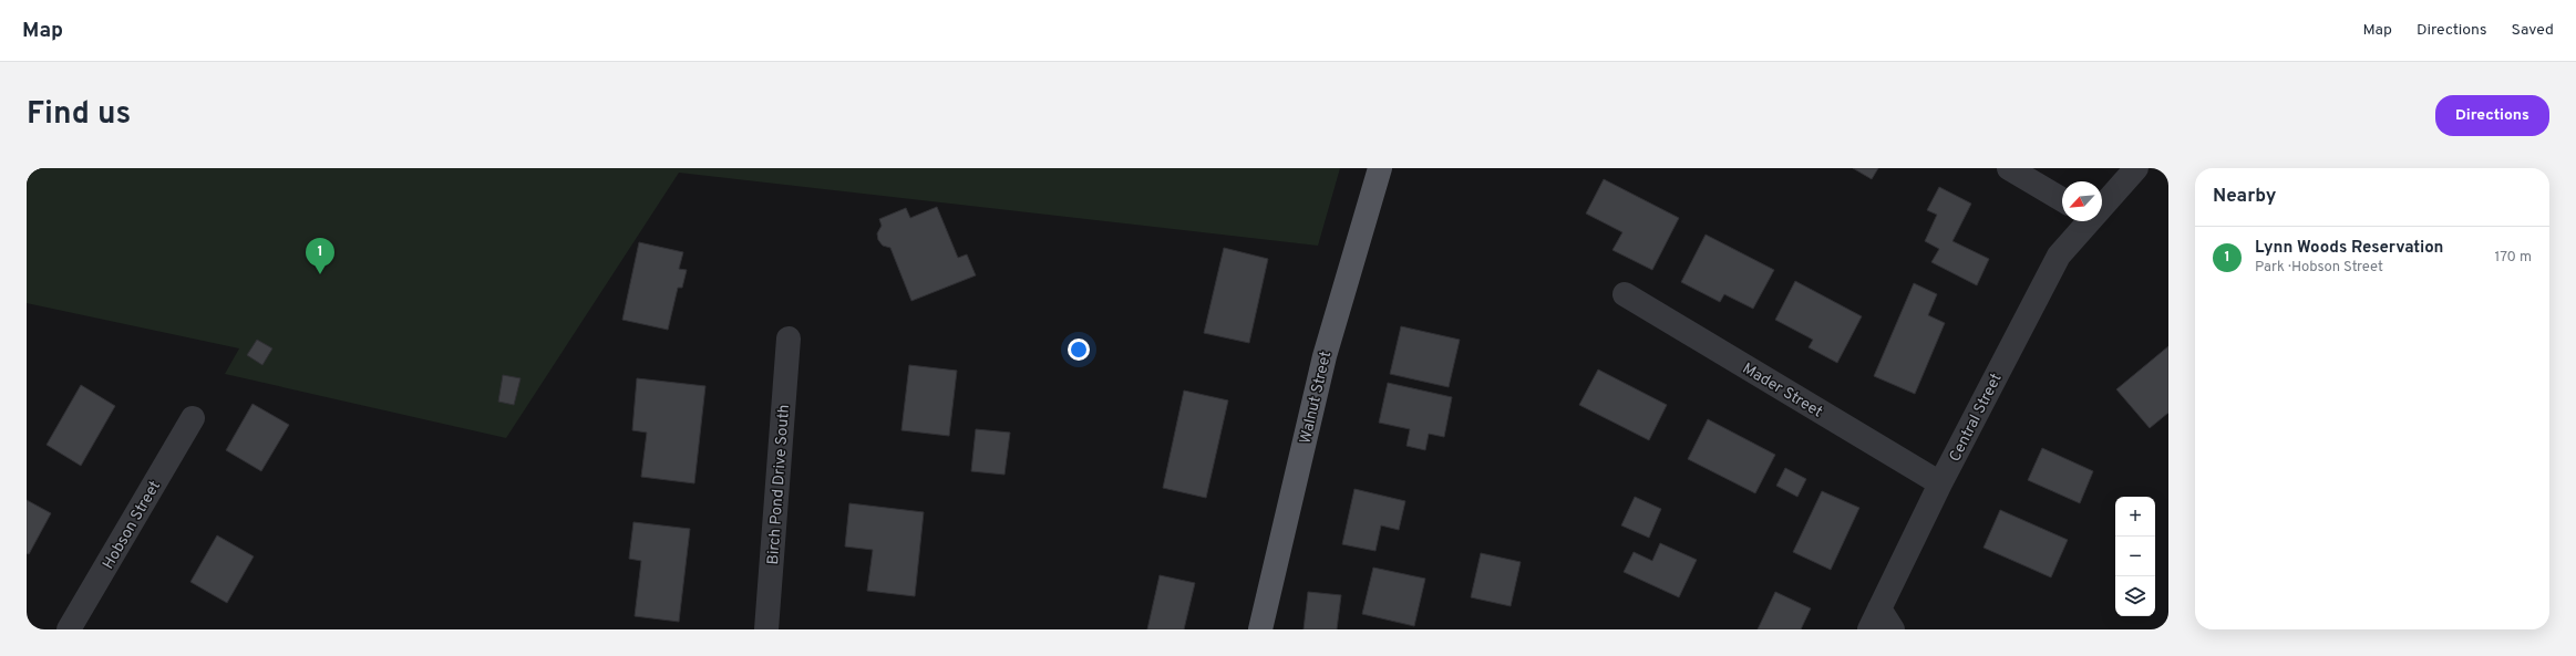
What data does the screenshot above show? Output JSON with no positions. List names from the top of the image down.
{
  "streets": {
    "main road": ["Walnut Street"],
    "street": [
      "Mader Street",
      "Central Street",
      "Birch Pond Drive South",
      "Hobson Street"
    ]
  },
  "crossings": [
    ["Mader Street", "Central Street"]
  ],
  "north": "bottom left",
  "page": {
    "header": "Map",
    "nav": ["Map", "Directions", "Saved"],
    "title": "Find us",
    "buttons": "Directions",
    "heading": "Nearby",
    "list": [
      {
        "mark": "1",
        "name": "Lynn Woods Reservation",
        "note": "Park · Hobson Street",
        "value": "170 m"
      }
    ],
    "pins": "1",
    "map_buttons": ["+", "−"]
  }
}
